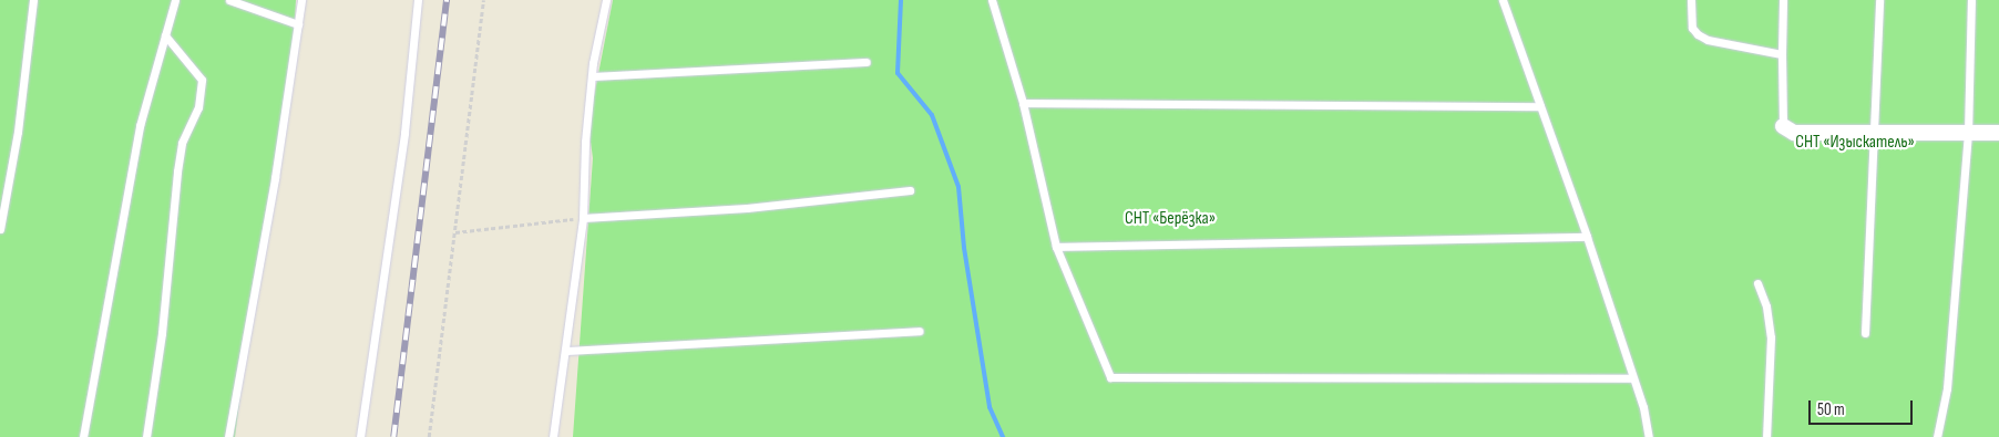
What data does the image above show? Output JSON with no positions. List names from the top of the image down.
{
  "parks": ["СНТ «Изыскатель»", "СНТ «Берёзка»"],
  "scale_bar": "50 m"
}
